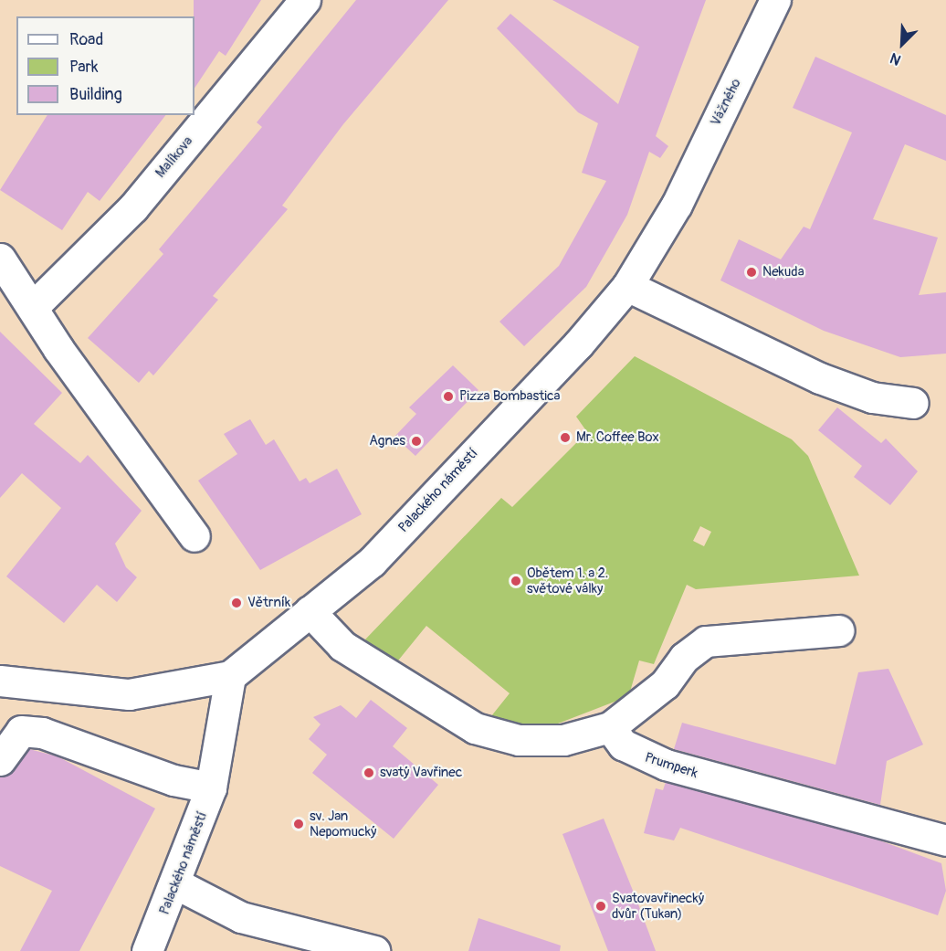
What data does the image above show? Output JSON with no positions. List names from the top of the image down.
{
  "streets": {
    "street": [
      "Vážného",
      "Malíkova",
      "Palackého náměstí",
      "Prumperk"
    ]
  },
  "crossings": [
    ["Vážného", "Palackého náměstí"]
  ],
  "places": [
    "Nekuda",
    "Pizza Bombastica",
    "Mr. Coffee Box",
    "Agnes",
    "Obětem 1. a 2. světové války",
    "Větrník",
    "svatý Vavřinec",
    "sv. Jan Nepomucký",
    "Svatovavřinecký dvůr (Tukan)"
  ],
  "legend": ["Road", "Park", "Building"],
  "north": "bottom left"
}
